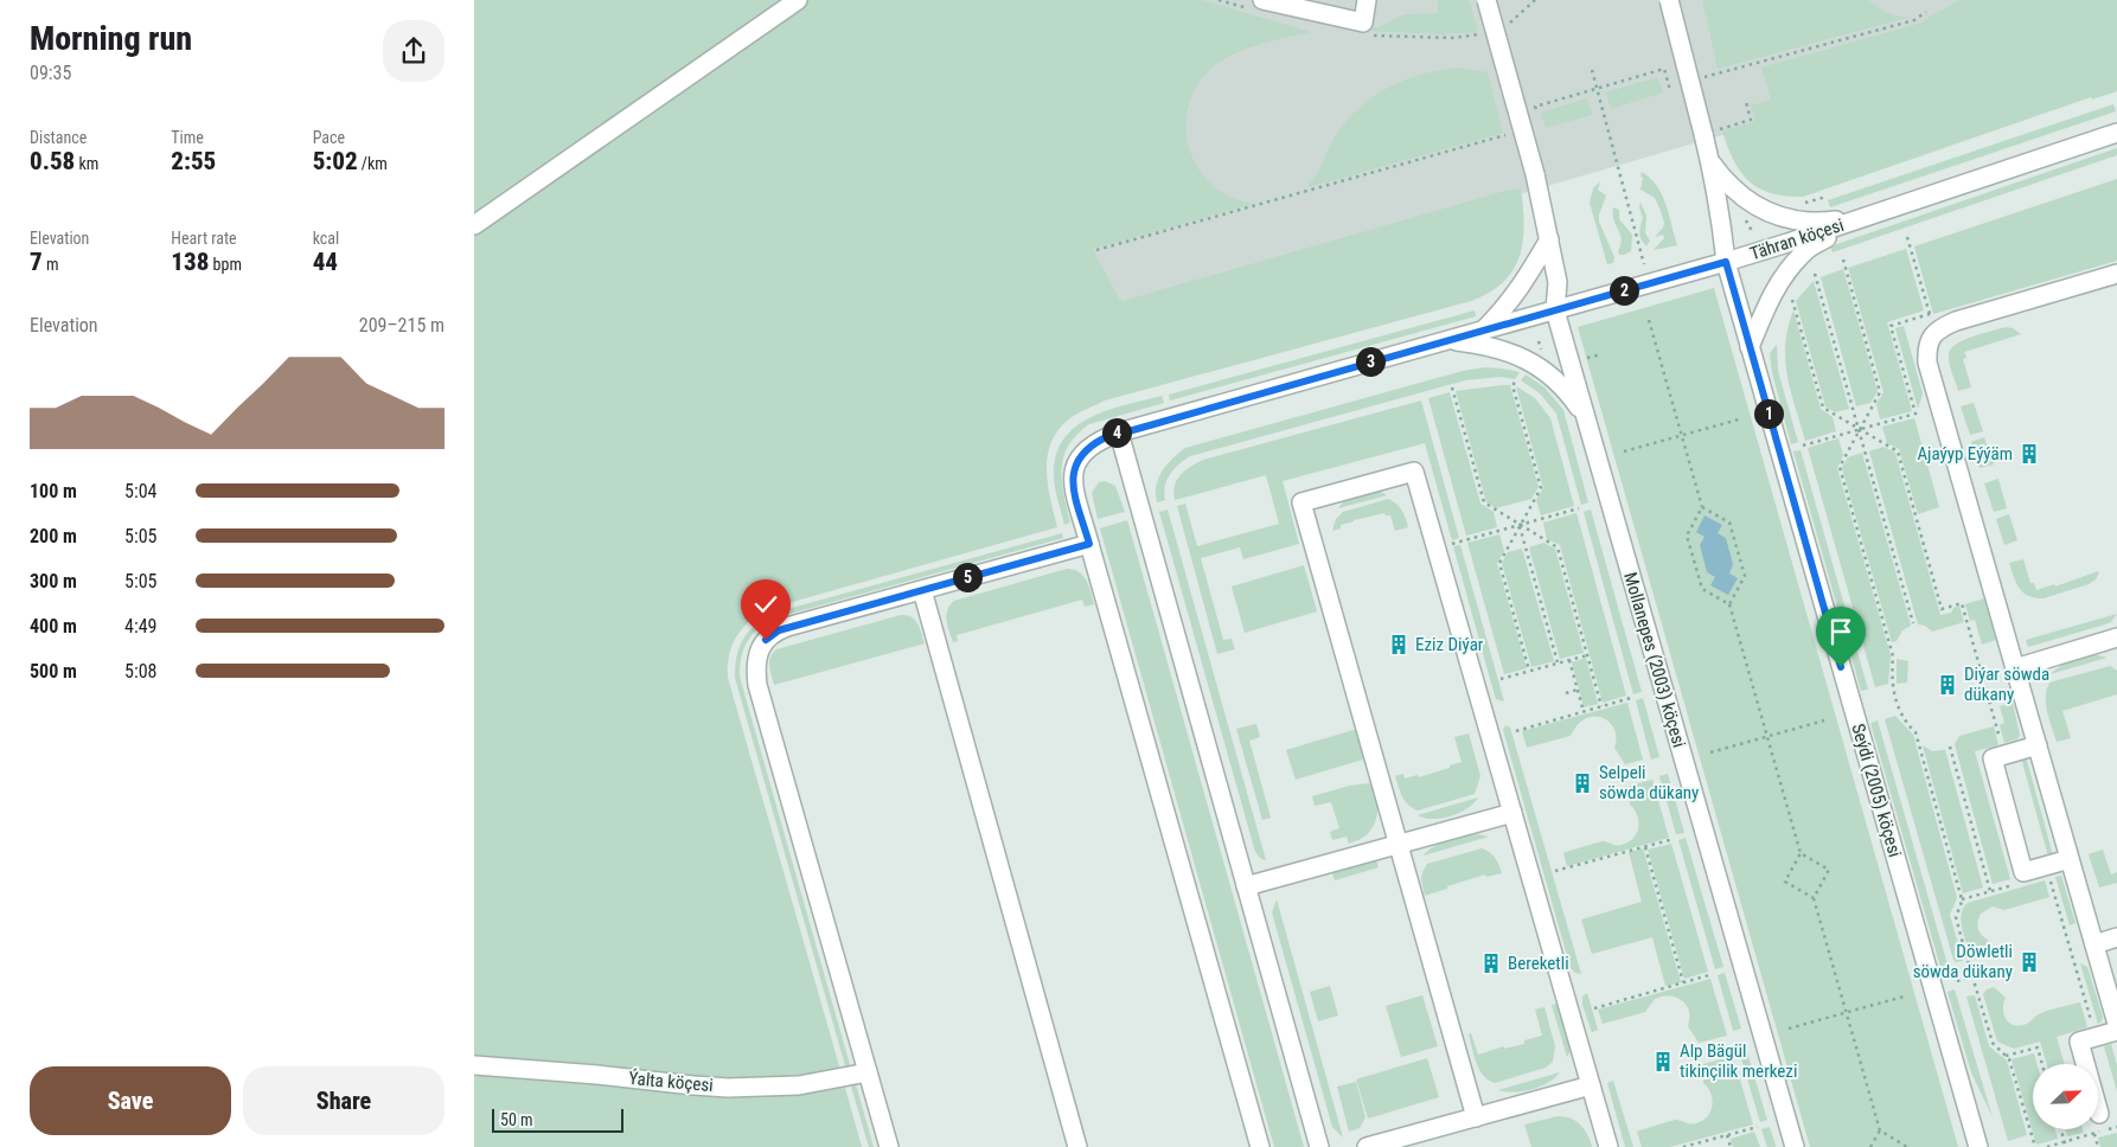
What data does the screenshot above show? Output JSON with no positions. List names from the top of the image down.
{
  "streets": {
    "street": [
      "Tähran köçesi",
      "Mollanepes (2003) köçesi",
      "Seýdi (2005) köçesi",
      "Ýalta köçesi"
    ]
  },
  "crossings": [
    ["Tähran köçesi", "Mollanepes (2003) köçesi"],
    ["Tähran köçesi", "Seýdi (2005) köçesi"]
  ],
  "places": {
    "building": [
      "Ajaýyp Eýýäm",
      "Eziz Diýar",
      "Diýar söwda dükany",
      "Selpeli söwda dükany",
      "Döwletli söwda dükany",
      "Bereketli",
      "Alp Bägül tikinçilik merkezi"
    ]
  },
  "scale_bar": "50 m",
  "north": "top right",
  "page": {
    "heading": ["Morning run", "09:35"],
    "stats": [
      ["Distance", "0.58 km"],
      ["Time", "2:55"],
      ["Pace", "5:02 /km"],
      ["Elevation", "7 m"],
      ["Heart rate", "138 bpm"],
      ["kcal", "44"]
    ],
    "pins": [
      "2",
      "3",
      "1",
      "4",
      "5"
    ],
    "chart": ["Elevation", "209–215 m"],
    "list": [
      {
        "name": "100 m",
        "note": "5:04"
      },
      {
        "name": "200 m",
        "note": "5:05"
      },
      {
        "name": "300 m",
        "note": "5:05"
      },
      {
        "name": "400 m",
        "note": "4:49"
      },
      {
        "name": "500 m",
        "note": "5:08"
      }
    ],
    "buttons": ["Save", "Share"],
    "scale": "50 m"
  }
}
